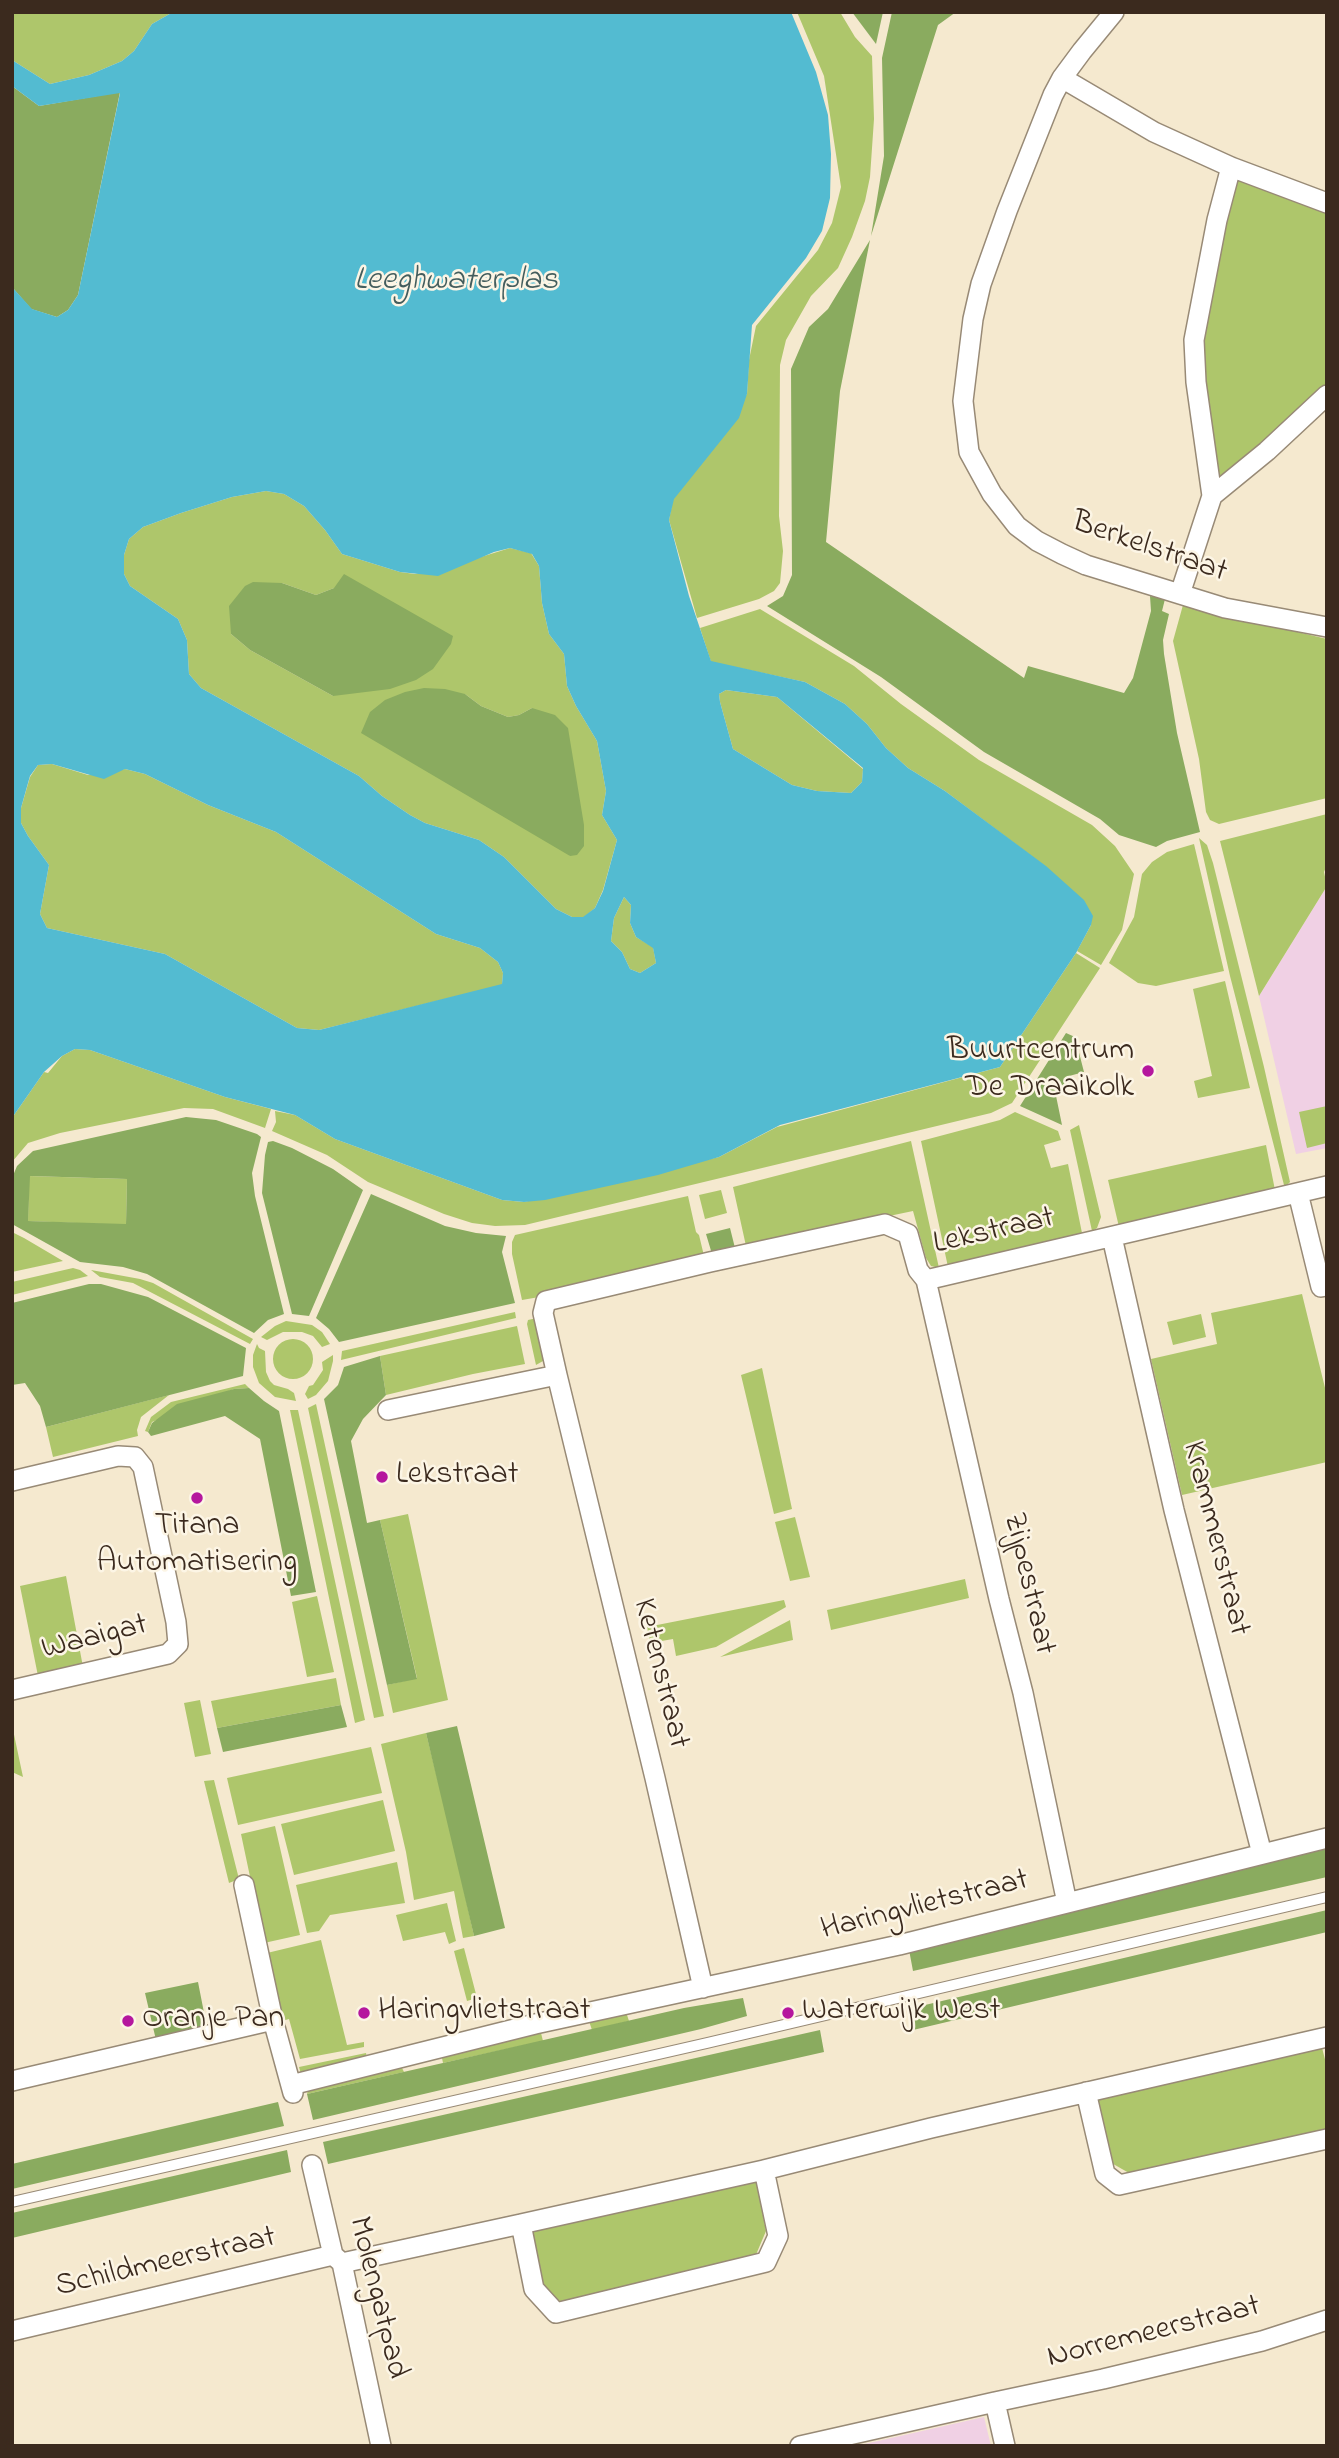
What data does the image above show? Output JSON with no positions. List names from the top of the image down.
{
  "streets": {
    "street": [
      "Berkelstraat",
      "Lekstraat",
      "Krammerstraat",
      "Zijpestraat",
      "Waaigat",
      "Ketenstraat",
      "Haringvlietstraat",
      "Schildmeerstraat",
      "Molengatpad",
      "Norremeerstraat"
    ]
  },
  "crossings": [
    ["Lekstraat", "Krammerstraat"],
    ["Lekstraat", "Zijpestraat"],
    ["Lekstraat", "Ketenstraat"],
    ["Krammerstraat", "Haringvlietstraat"],
    ["Zijpestraat", "Haringvlietstraat"],
    ["Ketenstraat", "Haringvlietstraat"],
    ["Schildmeerstraat", "Molengatpad"]
  ],
  "water": ["Leeghwaterplas"],
  "places": [
    "Buurtcentrum De Draaikolk",
    "Lekstraat",
    "Titana Automatisering",
    "Haringvlietstraat",
    "Waterwijk West",
    "Oranje Pan"
  ]
}
